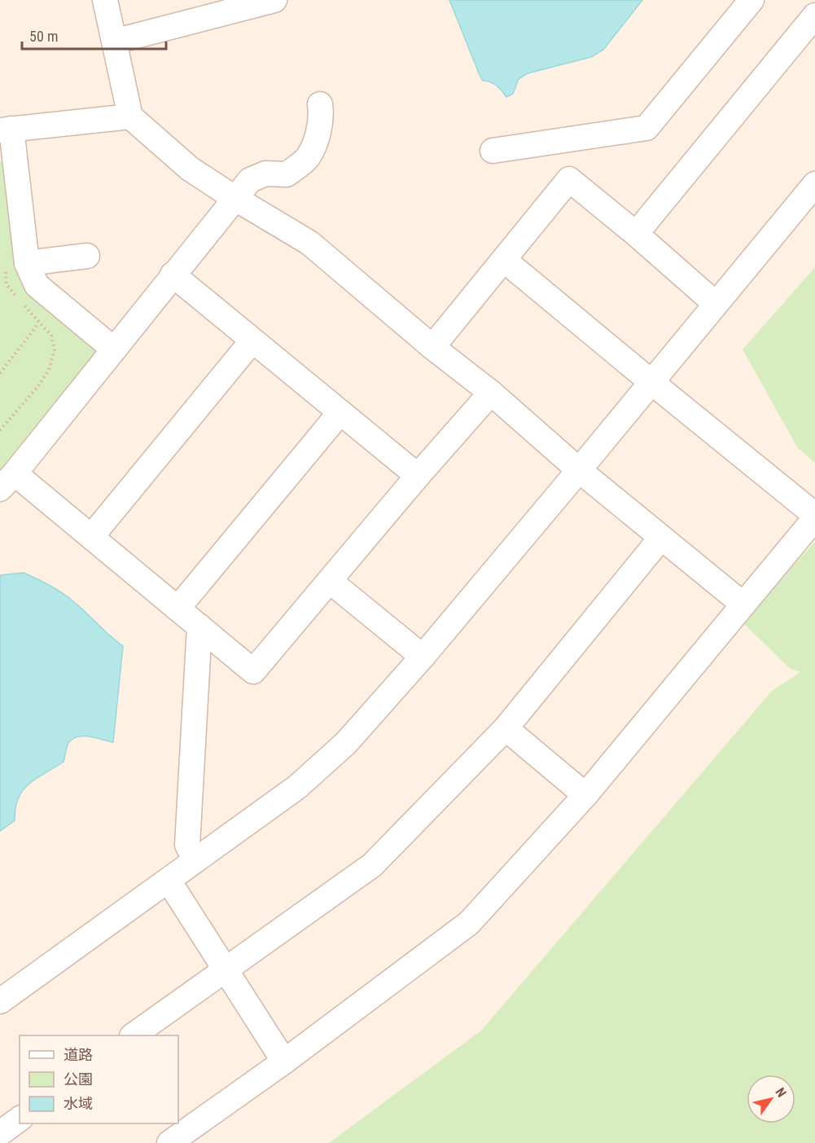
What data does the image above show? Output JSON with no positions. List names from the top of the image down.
{
  "legend": ["道路", "公園", "水域"],
  "scale_bar": "50 m",
  "north": "top right"
}
